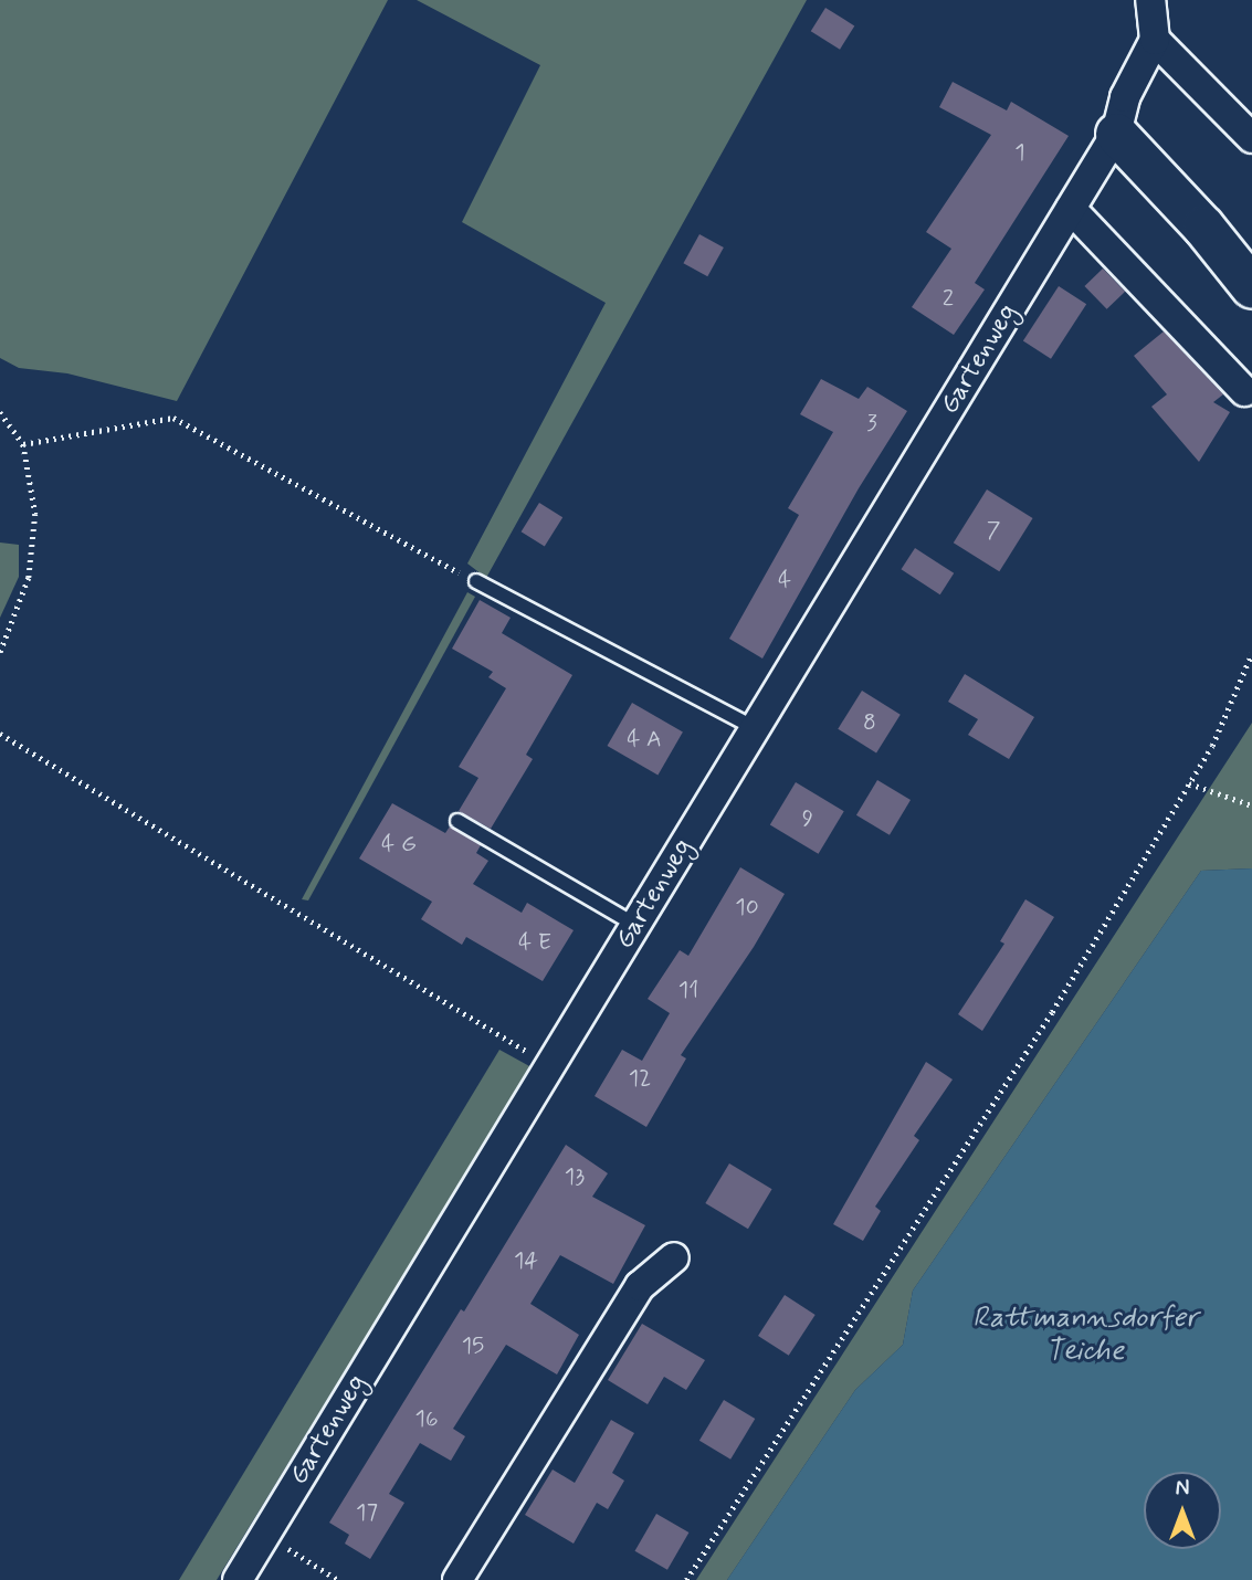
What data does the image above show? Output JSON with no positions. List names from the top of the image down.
{
  "streets": {
    "street": ["Gartenweg"]
  },
  "water": ["Rattmannsdorfer Teiche"],
  "house_numbers": [
    "1",
    "2",
    "3",
    "7",
    "4",
    "8",
    "4 A",
    "9",
    "4 G",
    "10",
    "4 E",
    "11",
    "12",
    "13",
    "14",
    "15",
    "16",
    "17"
  ],
  "north": "top"
}
